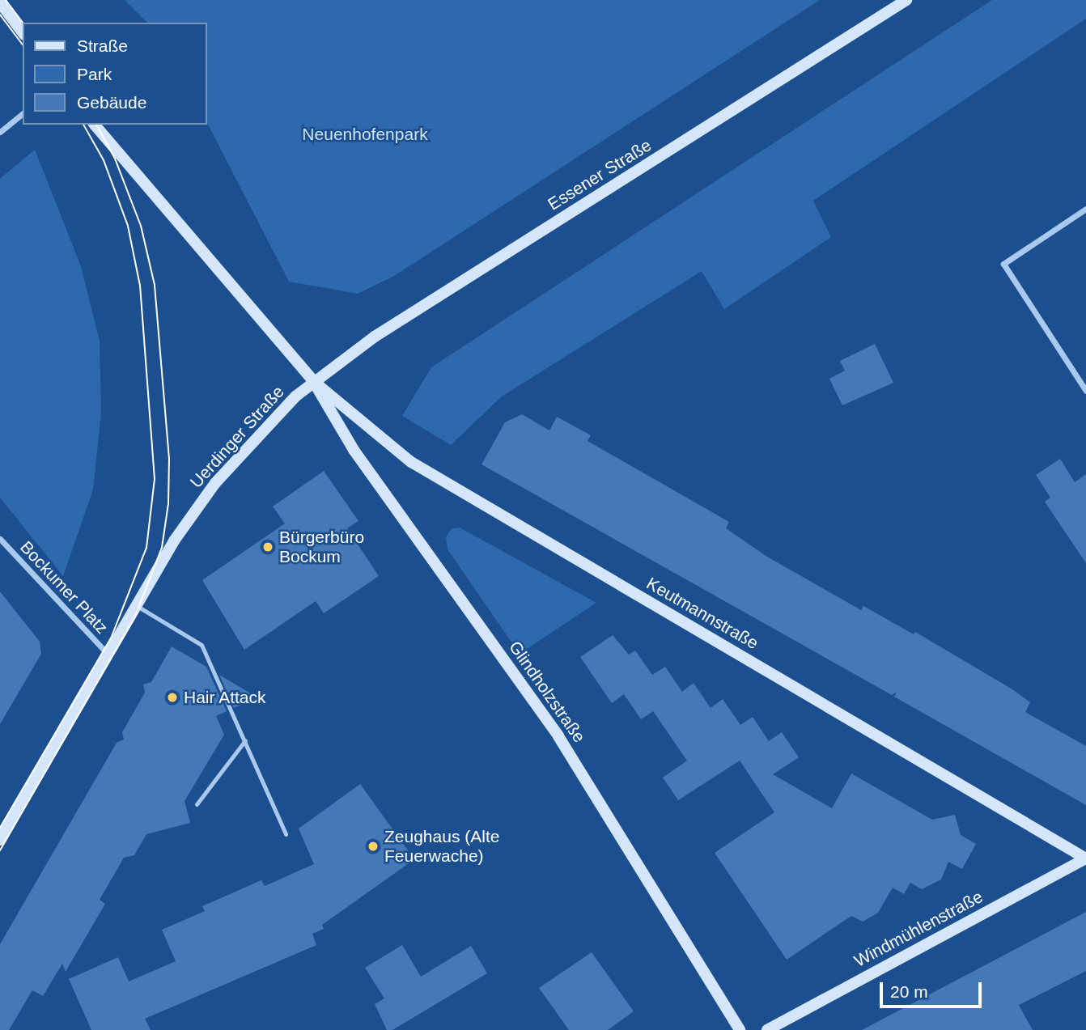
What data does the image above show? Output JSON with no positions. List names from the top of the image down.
{
  "streets": {
    "street": [
      "Essener Straße",
      "Uerdinger Straße",
      "Bockumer Platz",
      "Keutmannstraße",
      "Glindholzstraße",
      "Windmühlenstraße"
    ]
  },
  "crossings": [
    ["Essener Straße", "Uerdinger Straße"],
    ["Essener Straße", "Keutmannstraße"],
    ["Essener Straße", "Glindholzstraße"],
    ["Uerdinger Straße", "Bockumer Platz"],
    ["Uerdinger Straße", "Keutmannstraße"],
    ["Uerdinger Straße", "Glindholzstraße"],
    ["Keutmannstraße", "Glindholzstraße"],
    ["Keutmannstraße", "Windmühlenstraße"]
  ],
  "parks": ["Neuenhofenpark"],
  "places": ["Bürgerbüro Bockum", "Hair Attack", "Zeughaus (Alte Feuerwache)"],
  "legend": ["Straße", "Park", "Gebäude"],
  "scale_bar": "20 m"
}
